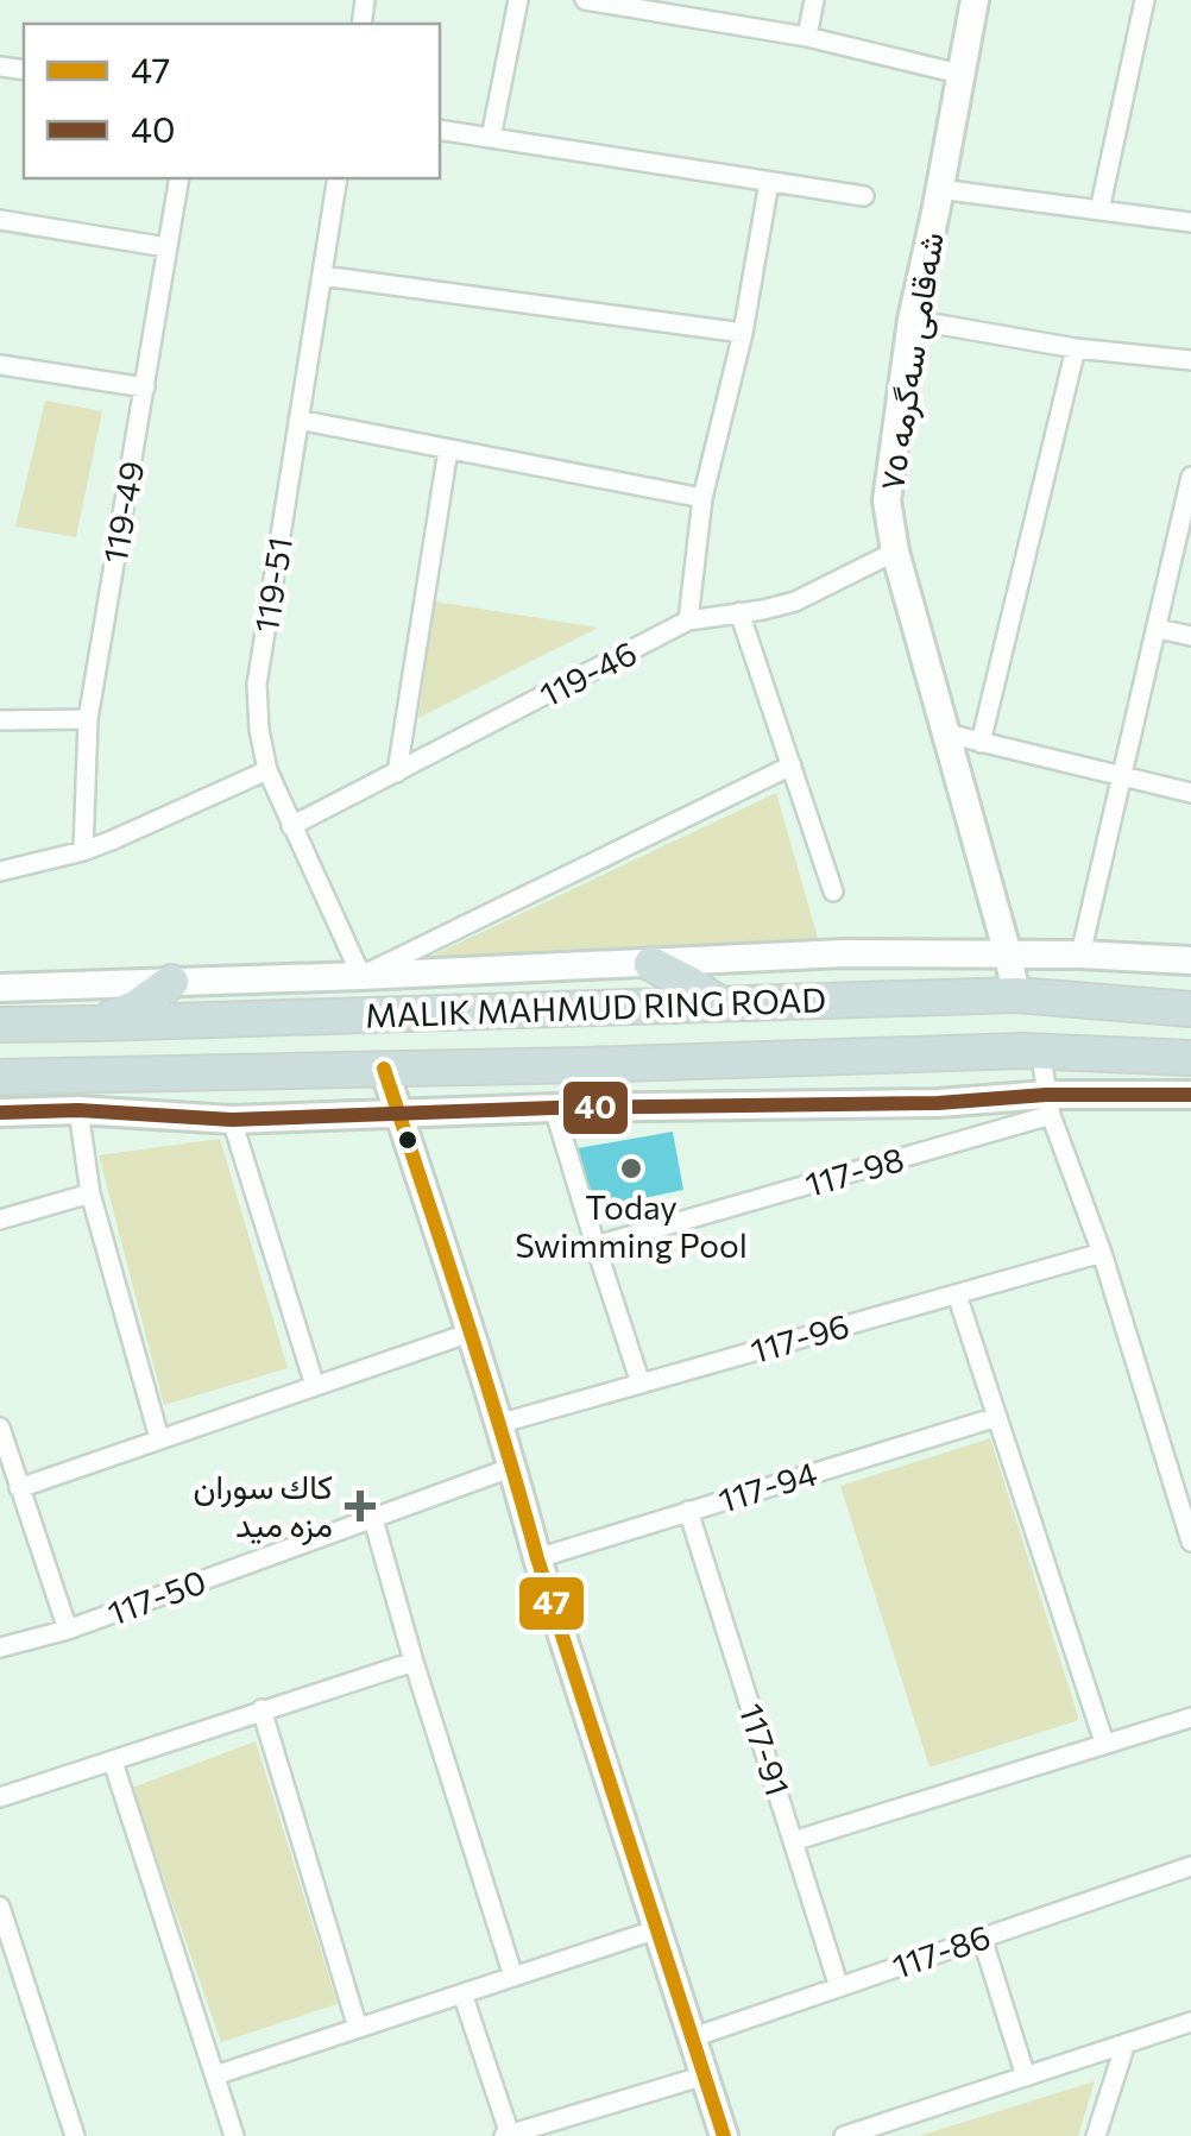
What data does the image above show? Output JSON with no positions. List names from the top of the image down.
{
  "streets": {
    "highway": ["MALIK MAHMUD RING ROAD"],
    "main road": ["شەقامی سەگرمە ٧٥"],
    "street": [
      "119-49",
      "119-51",
      "119-46",
      "117-98",
      "117-96",
      "117-94",
      "117-50",
      "117-91",
      "117-86"
    ]
  },
  "crossings": [
    ["شەقامی سەگرمە ٧٥", "119-46"],
    ["شەقامی سەگرمە ٧٥", "MALIK MAHMUD RING ROAD"],
    ["119-51", "119-46"],
    ["117-94", "117-91"],
    ["117-91", "117-86"]
  ],
  "places": {
    "other": ["Today Swimming Pool"],
    "health": ["كاك سوران مزه ميد"]
  },
  "lines": ["transit line 47", "transit line 40"],
  "legend": ["47", "40"]
}
